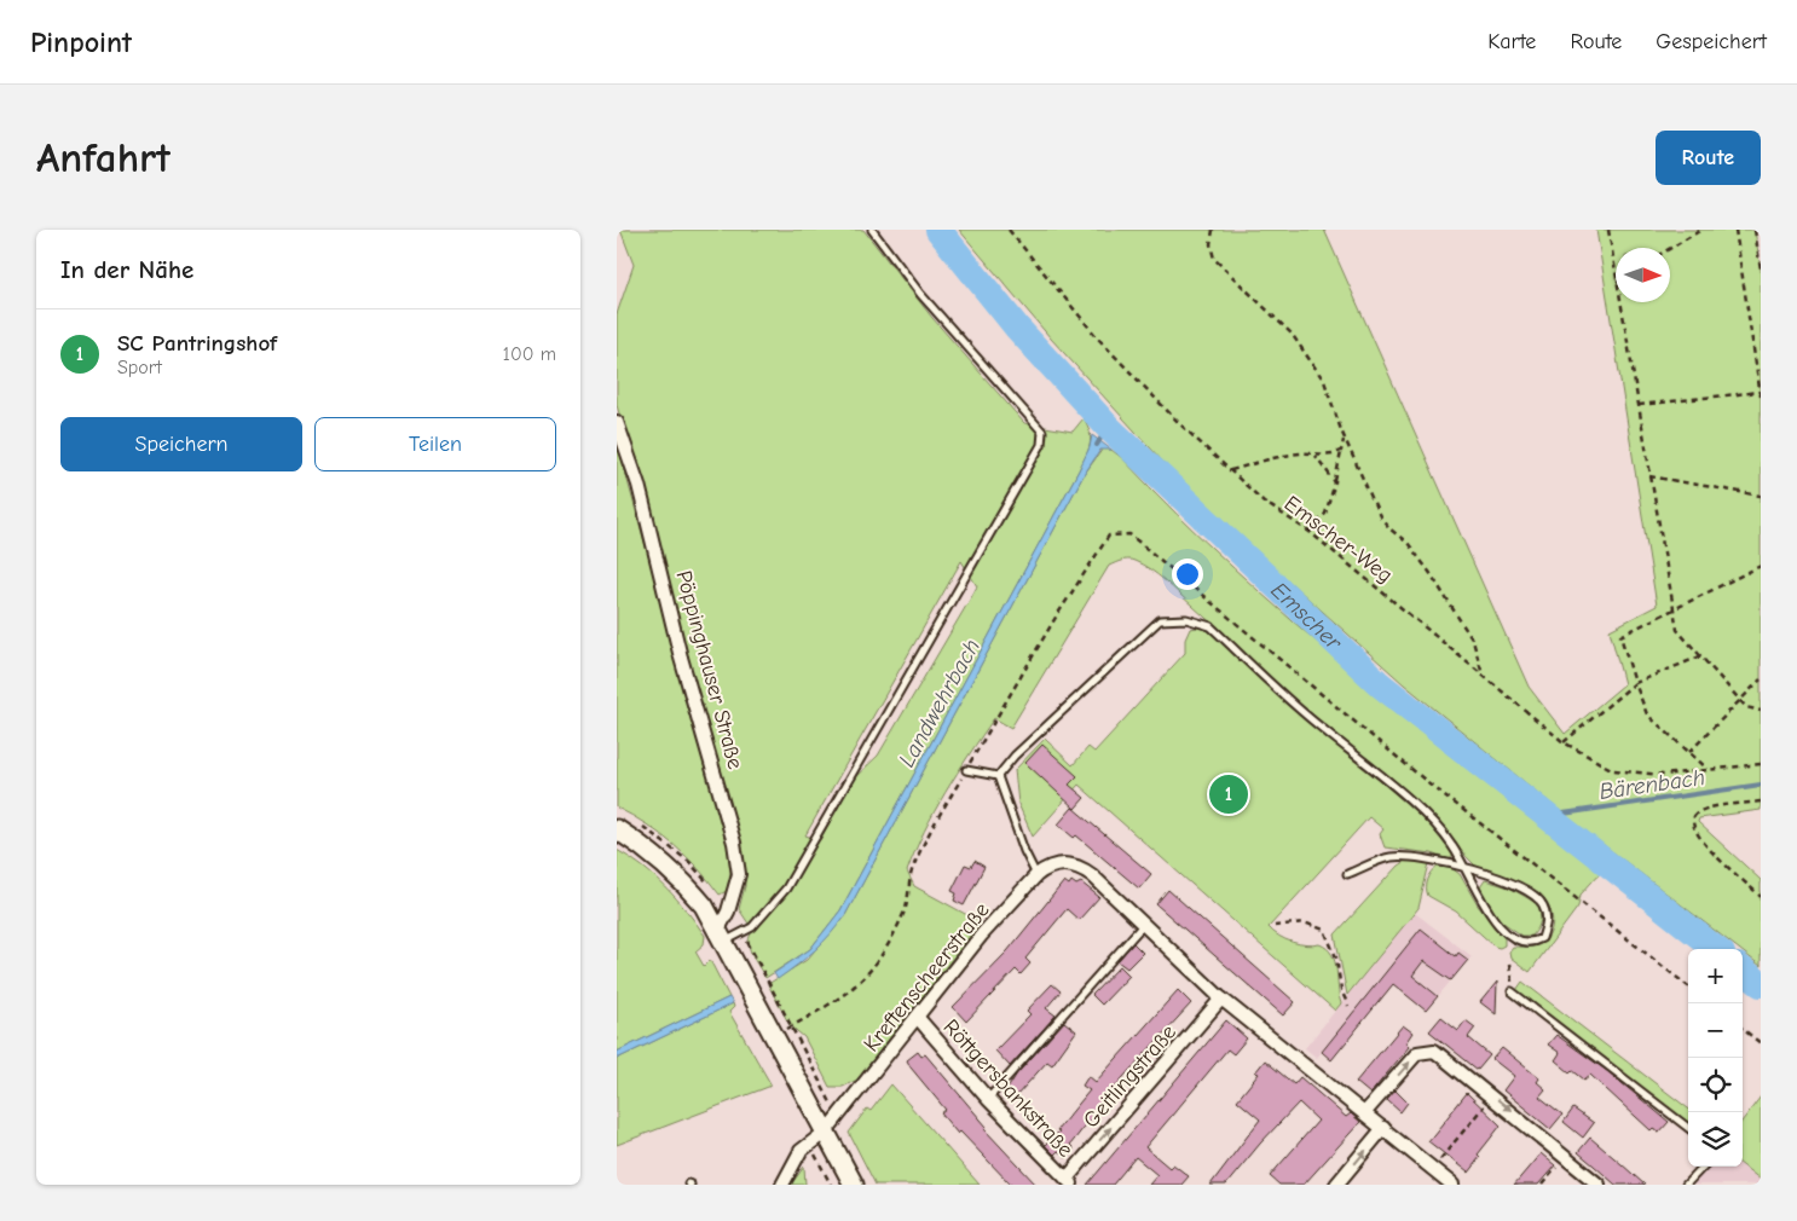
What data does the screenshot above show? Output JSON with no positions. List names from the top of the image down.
{
  "streets": {
    "street": [
      "Pöppinghauser Straße",
      "Kreftenscheerstraße",
      "Geitlingstraße",
      "Röttgersbankstraße"
    ],
    "path": ["Emscher-Weg"]
  },
  "crossings": [
    ["Kreftenscheerstraße", "Röttgersbankstraße"],
    ["Geitlingstraße", "Röttgersbankstraße"]
  ],
  "one_way": ["Geitlingstraße"],
  "water": ["Emscher", "Landwehrbach", "Bärenbach"],
  "north": "right",
  "page": {
    "header": "Pinpoint",
    "nav": ["Karte", "Route", "Gespeichert"],
    "buttons": [
      "Route",
      ["Speichern", "Teilen"]
    ],
    "title": "Anfahrt",
    "heading": "In der Nähe",
    "list": [
      {
        "mark": "1",
        "name": "SC Pantringshof",
        "note": "Sport",
        "value": "100 m"
      }
    ],
    "pins": "1",
    "map_buttons": ["+", "−"]
  }
}
